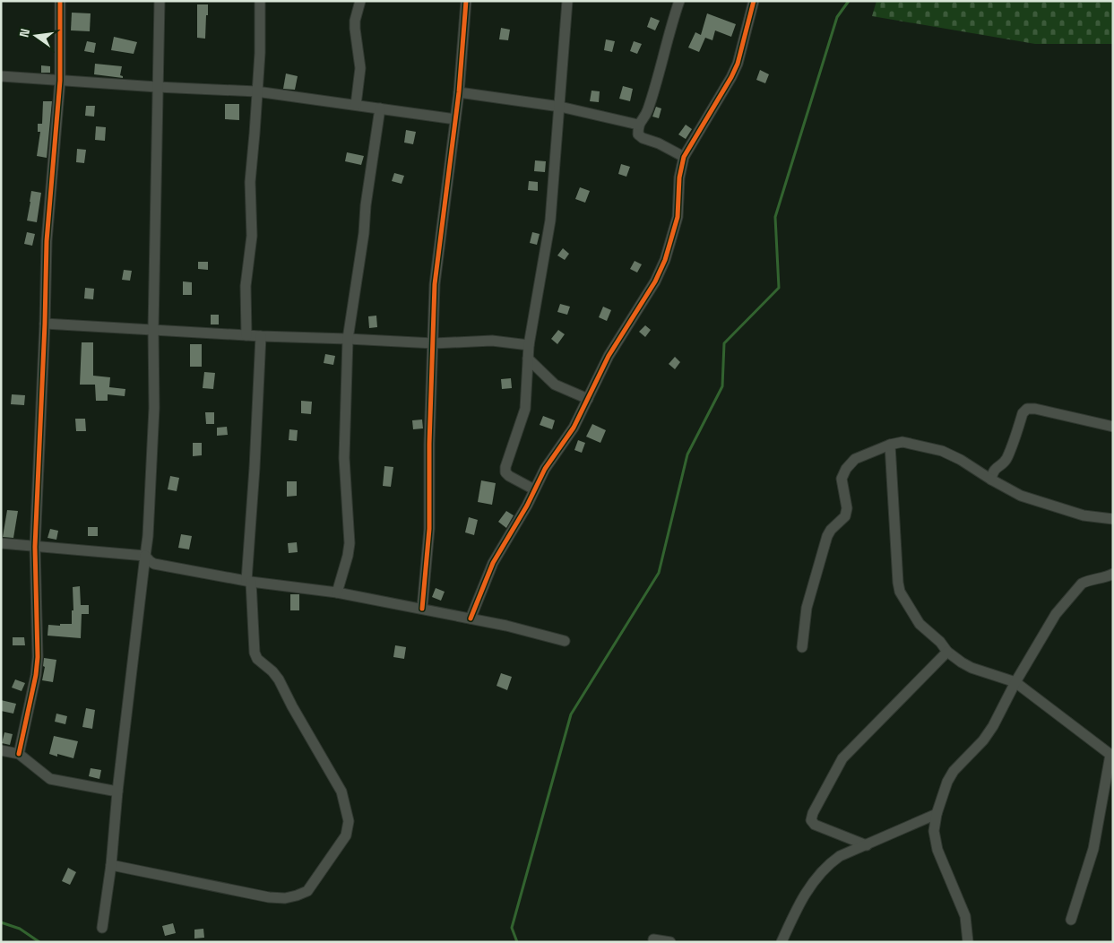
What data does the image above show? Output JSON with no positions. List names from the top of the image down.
{
  "north": "left"
}
